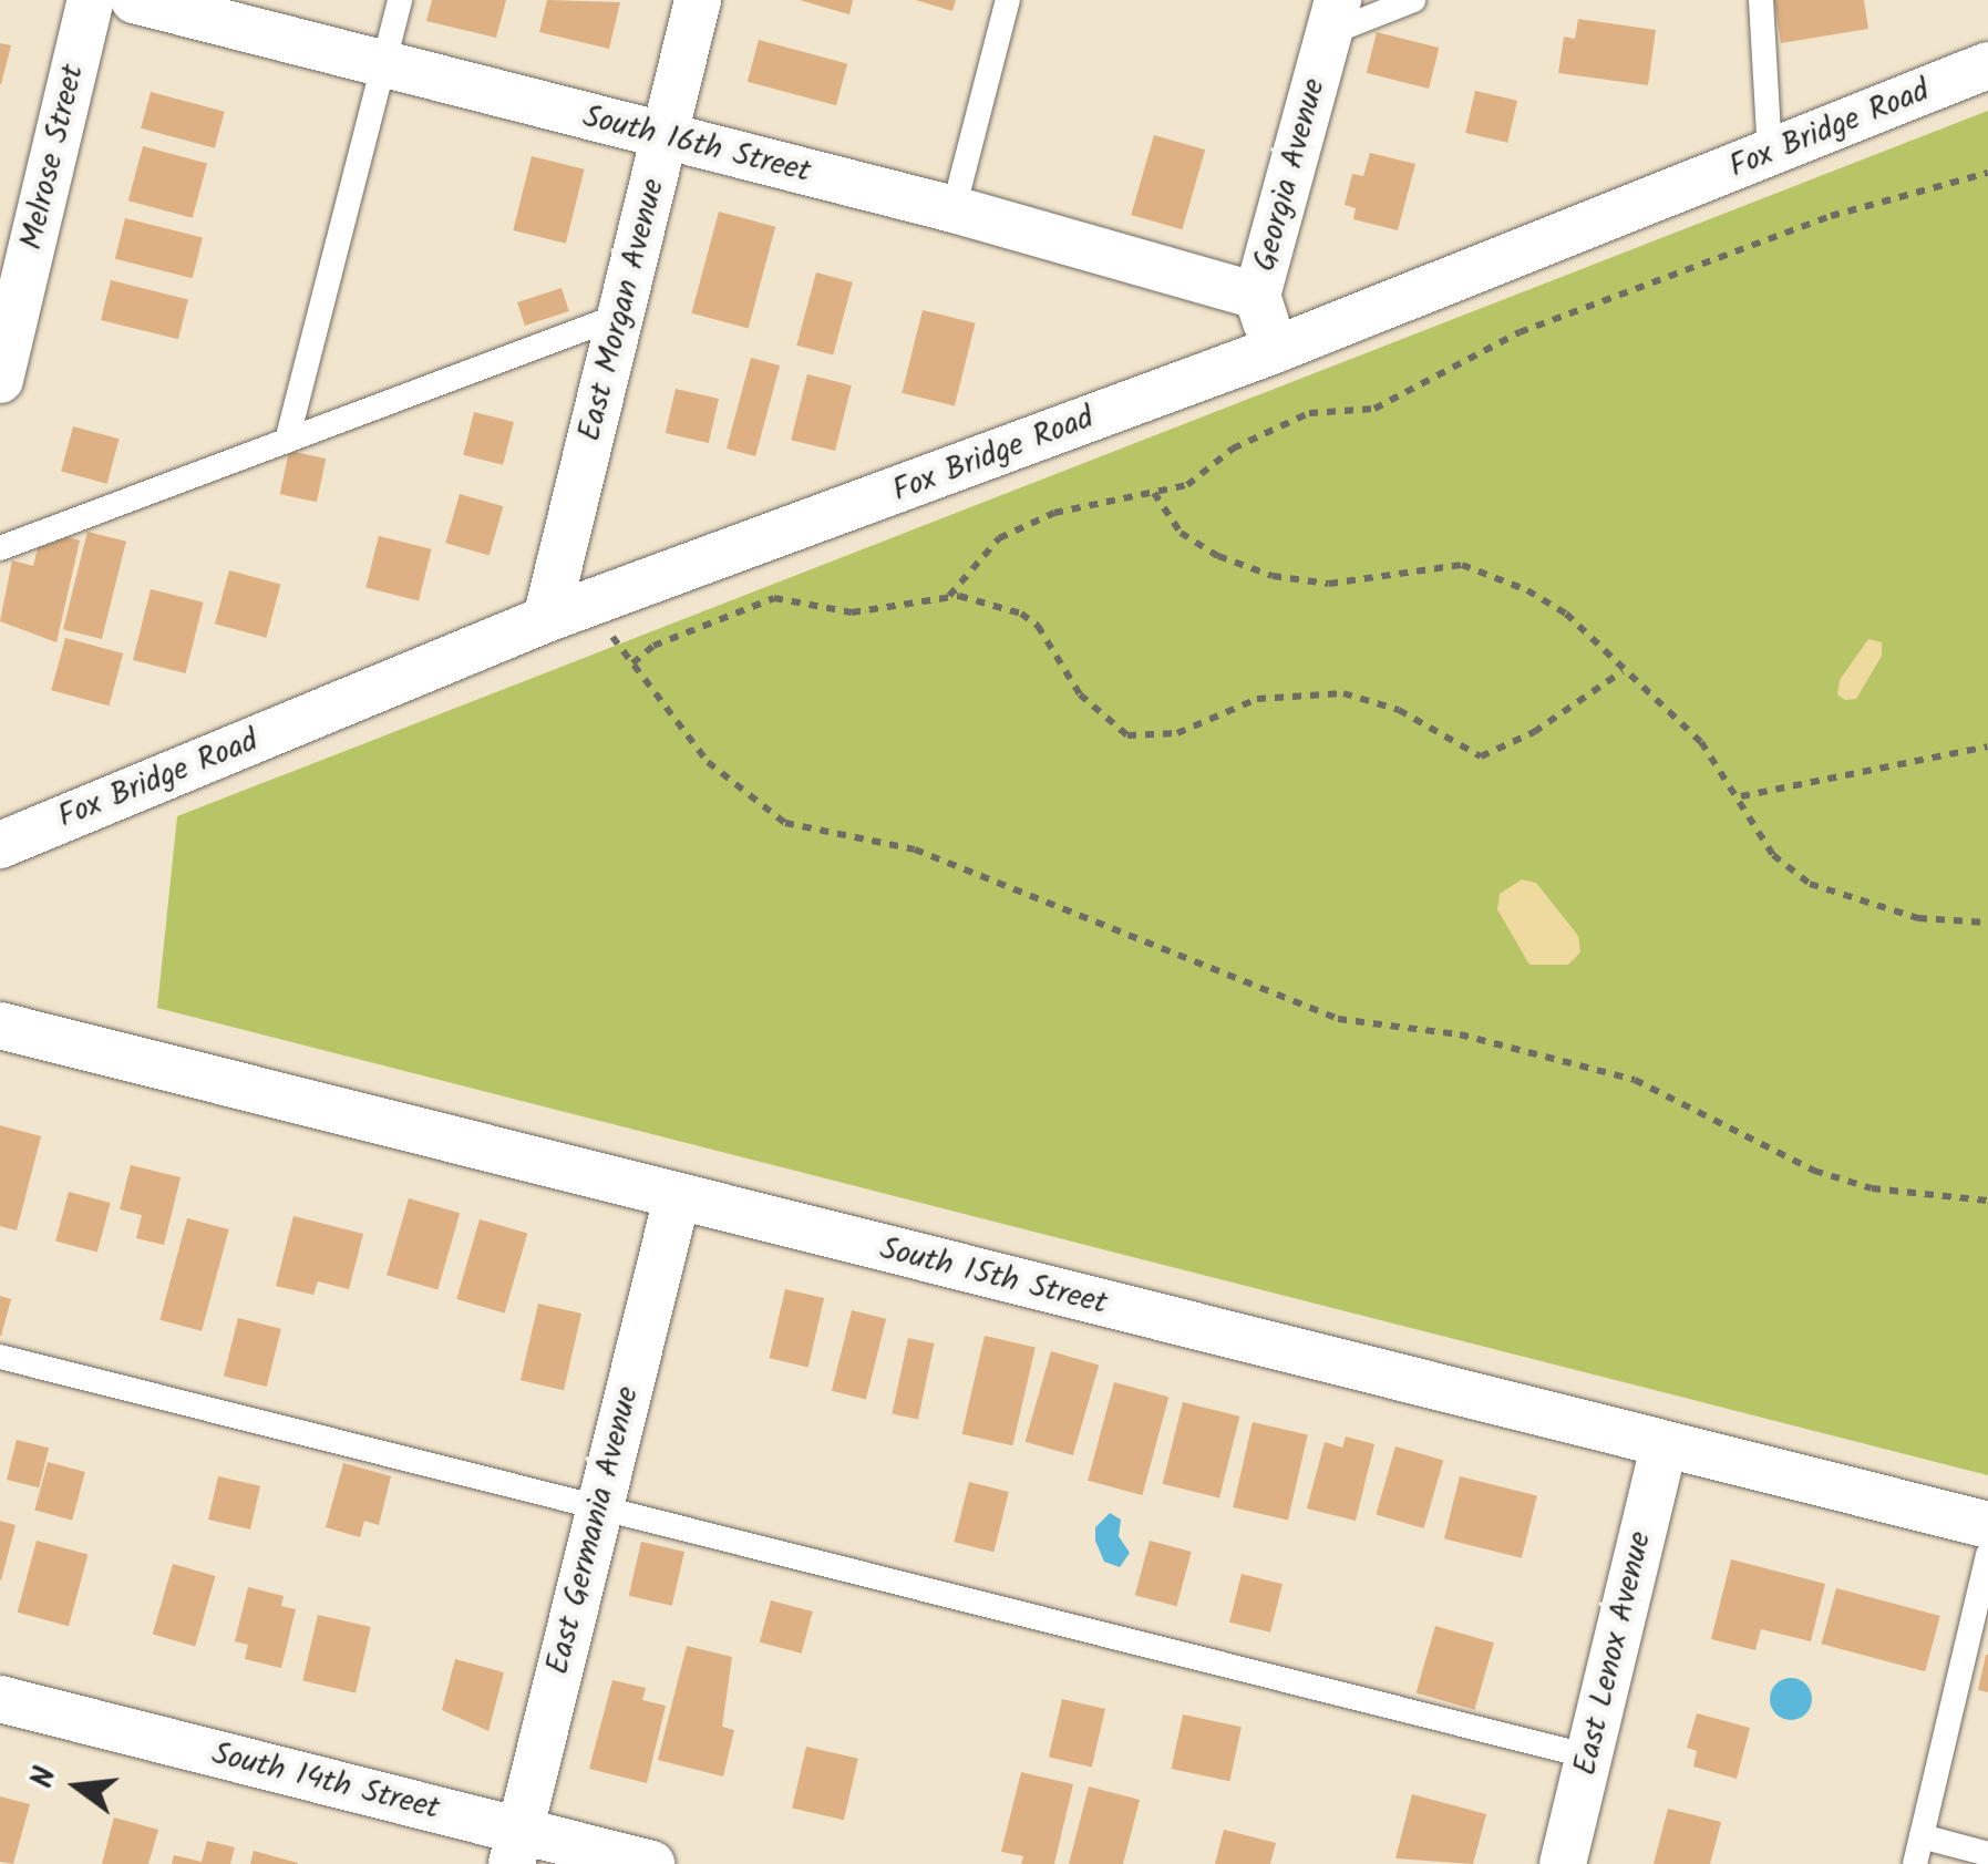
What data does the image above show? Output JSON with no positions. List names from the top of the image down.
{
  "streets": {
    "street": [
      "Fox Bridge Road",
      "South 16th Street",
      "Melrose Street",
      "Georgia Avenue",
      "East Morgan Avenue",
      "South 15th Street",
      "East Germania Avenue",
      "East Lenox Avenue",
      "South 14th Street"
    ]
  },
  "crossings": [
    ["Fox Bridge Road", "Georgia Avenue"],
    ["Fox Bridge Road", "East Morgan Avenue"],
    ["South 16th Street", "Georgia Avenue"],
    ["South 16th Street", "East Morgan Avenue"],
    ["South 15th Street", "East Germania Avenue"],
    ["South 15th Street", "East Lenox Avenue"],
    ["East Germania Avenue", "South 14th Street"]
  ],
  "north": "left"
}
